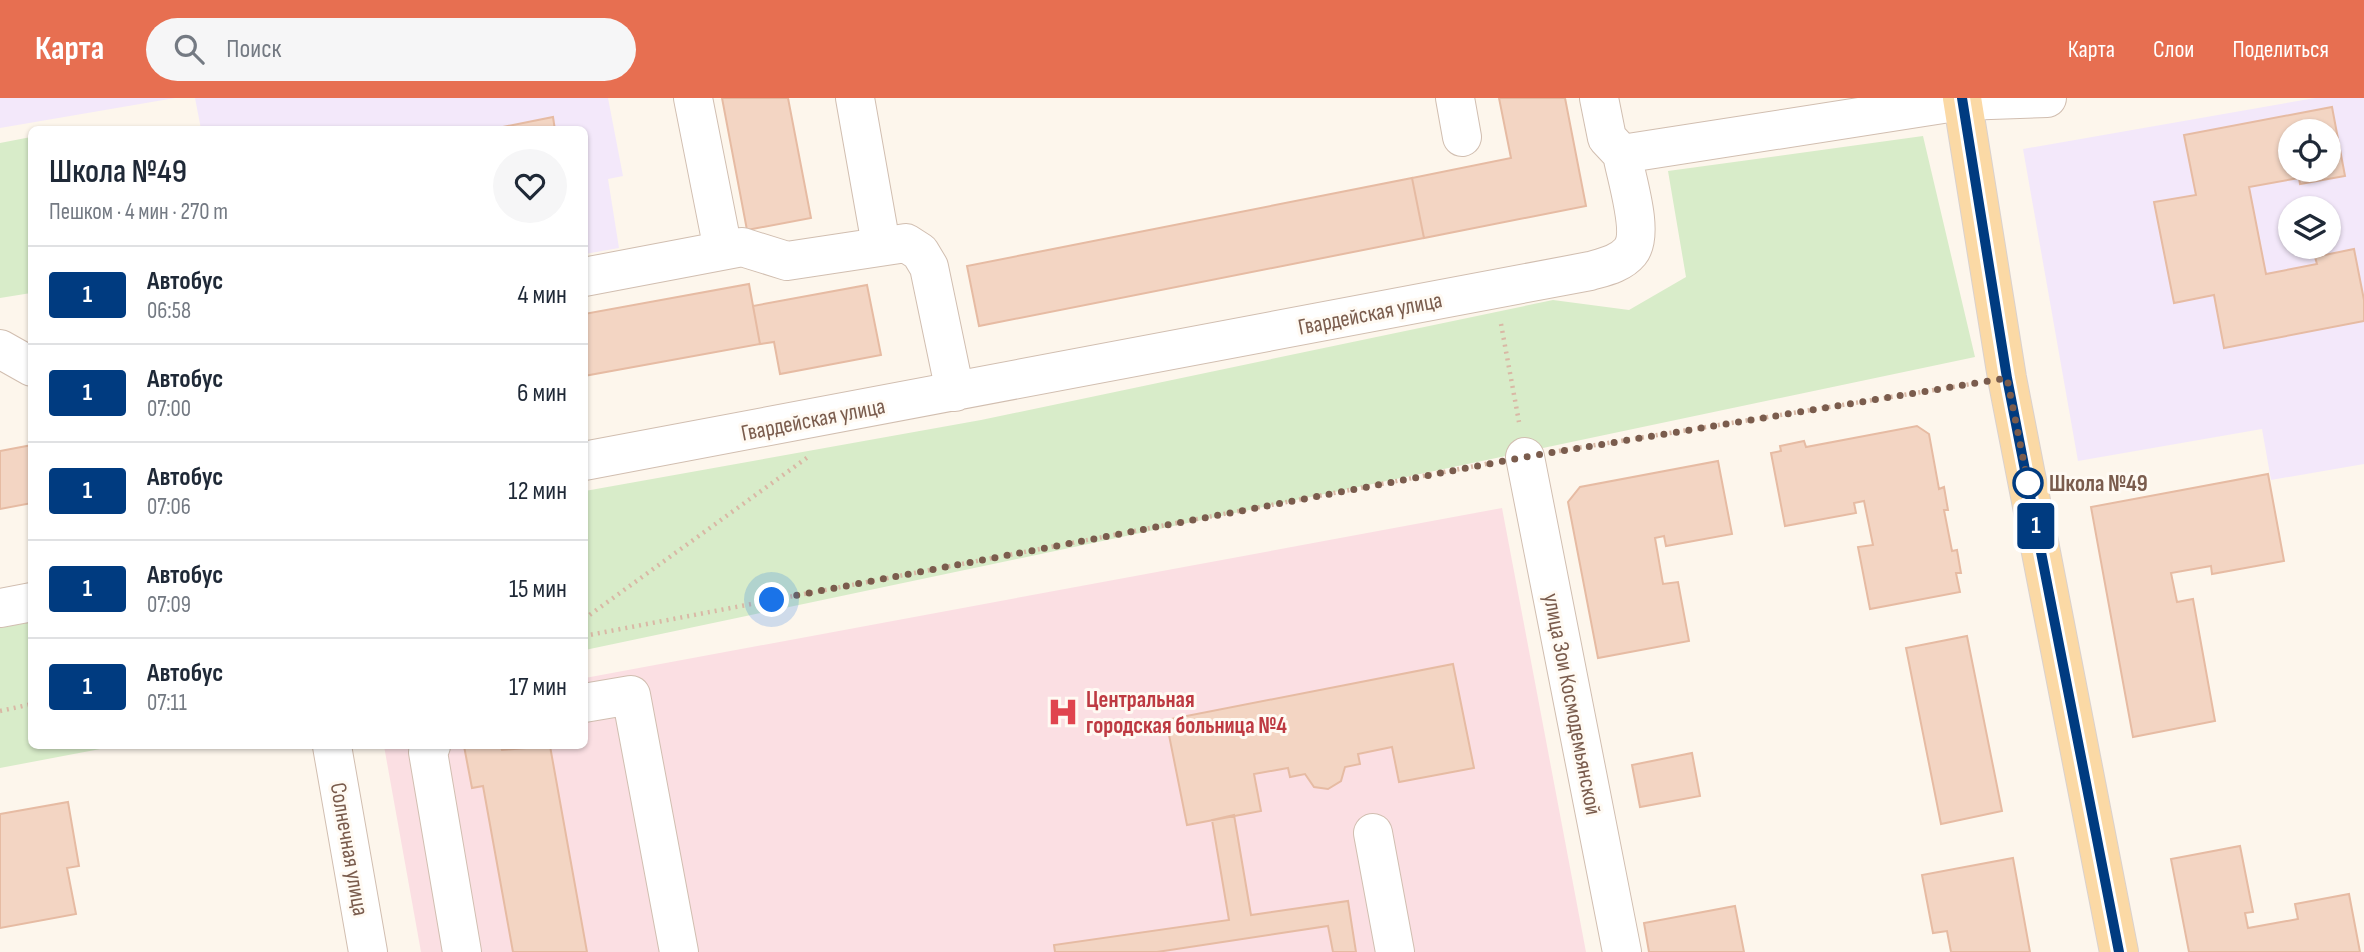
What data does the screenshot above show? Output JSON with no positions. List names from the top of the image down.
{
  "streets": {
    "street": ["Гвардейская улица", "улица Зои Космодемьянской", "Солнечная улица"]
  },
  "places": {
    "other": ["Школа №49"],
    "hospital": ["Центральная городская больница №4"]
  },
  "lines": ["bus line 1"],
  "page": {
    "header": "Карта",
    "search": "Поиск",
    "nav": ["Карта", "Слои", "Поделиться"],
    "on_map": "1",
    "heading": ["Школа №49", "Пешком · 4 мин · 270 m"],
    "list": [
      {
        "mark": "1",
        "name": "Автобус",
        "note": "06:58",
        "value": "4 мин"
      },
      {
        "mark": "1",
        "name": "Автобус",
        "note": "07:00",
        "value": "6 мин"
      },
      {
        "mark": "1",
        "name": "Автобус",
        "note": "07:06",
        "value": "12 мин"
      },
      {
        "mark": "1",
        "name": "Автобус",
        "note": "07:09",
        "value": "15 мин"
      },
      {
        "mark": "1",
        "name": "Автобус",
        "note": "07:11",
        "value": "17 мин"
      }
    ]
  }
}
